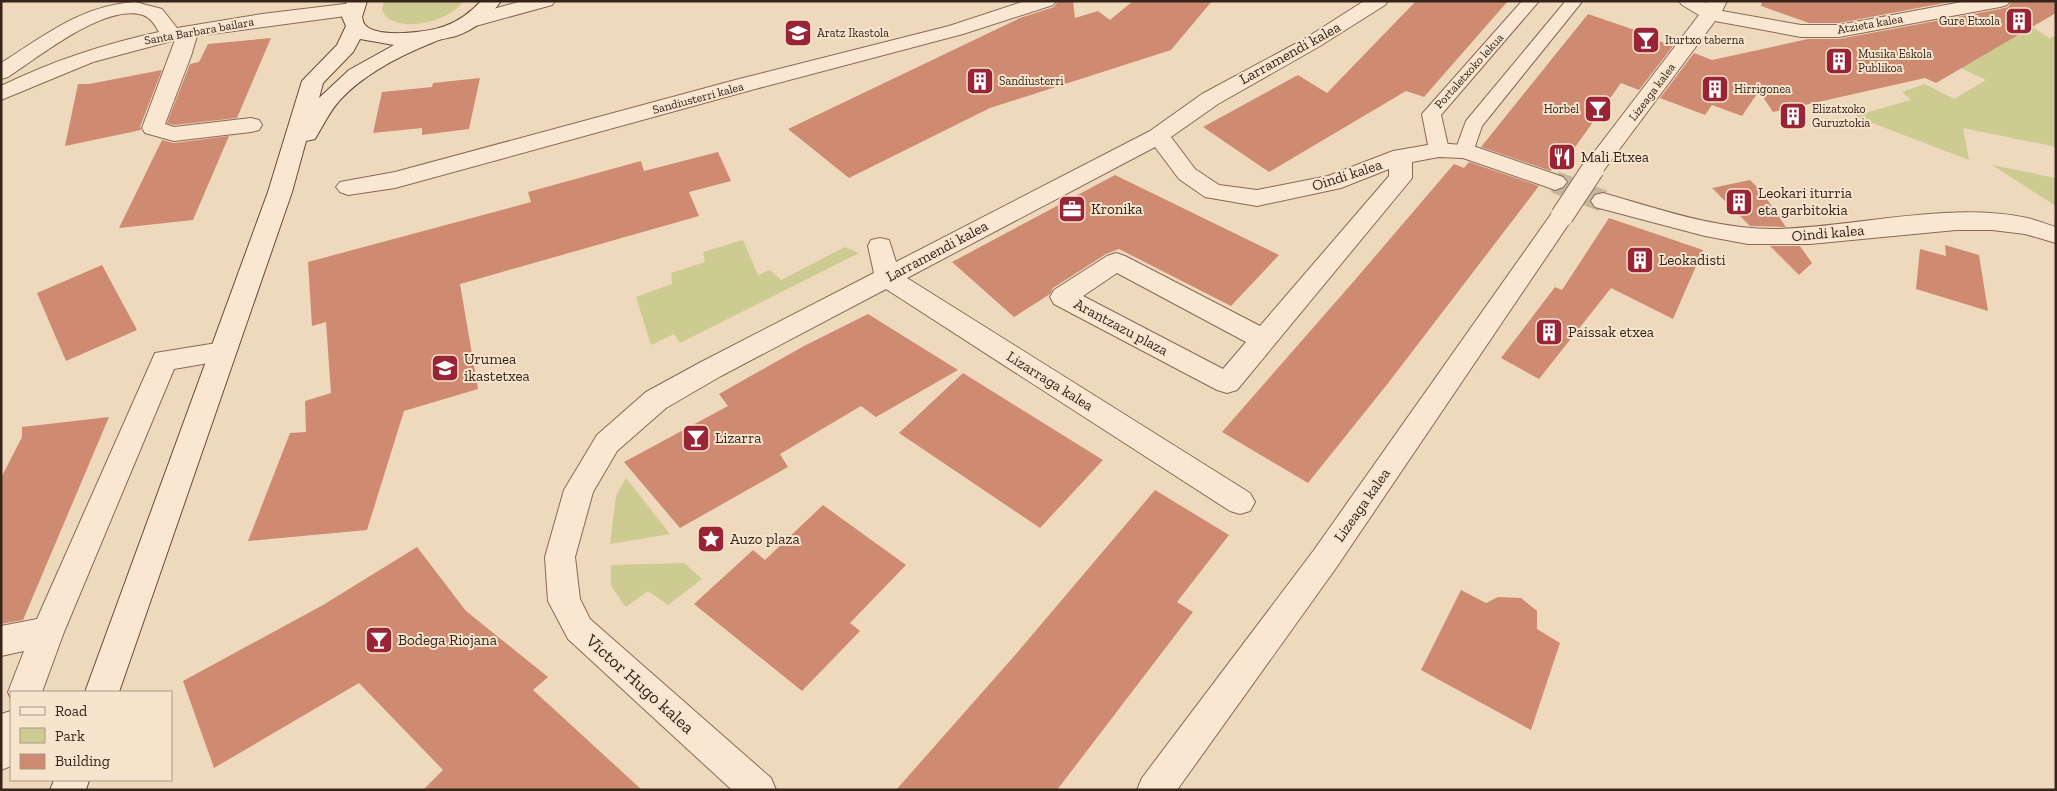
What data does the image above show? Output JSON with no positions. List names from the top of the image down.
{
  "streets": {
    "street": [
      "Atzieta kalea",
      "Santa Barbara bailara",
      "Larramendi kalea",
      "Lizeaga kalea",
      "Sandiusterri kalea",
      "Oindi kalea",
      "Arantzazu plaza",
      "Lizarraga kalea",
      "Victor Hugo kalea"
    ],
    "lane": ["Portaletxoko lekua"]
  },
  "crossings": [
    ["Atzieta kalea", "Lizeaga kalea"],
    ["Larramendi kalea", "Oindi kalea"],
    ["Larramendi kalea", "Lizarraga kalea"],
    ["Larramendi kalea", "Victor Hugo kalea"],
    ["Portaletxoko lekua", "Oindi kalea"],
    ["Oindi kalea", "Arantzazu plaza"]
  ],
  "places": {
    "building": [
      "Gure Etxola",
      "Musika Eskola Publikoa",
      "Sandiusterri",
      "Hirrigonea",
      "Elizatxoko Guruztokia",
      "Leokari iturria eta garbitokia",
      "Leokadisti",
      "Paissak etxea"
    ],
    "school or university": ["Aratz Ikastola", "Urumea ikastetxea"],
    "bar": [
      "Iturtxo taberna",
      "Horbel",
      "Lizarra",
      "Bodega Riojana"
    ],
    "restaurant": ["Mali Etxea"],
    "office": ["Kronika"],
    "place": ["Auzo plaza"]
  },
  "legend": ["Road", "Park", "Building"]
}
